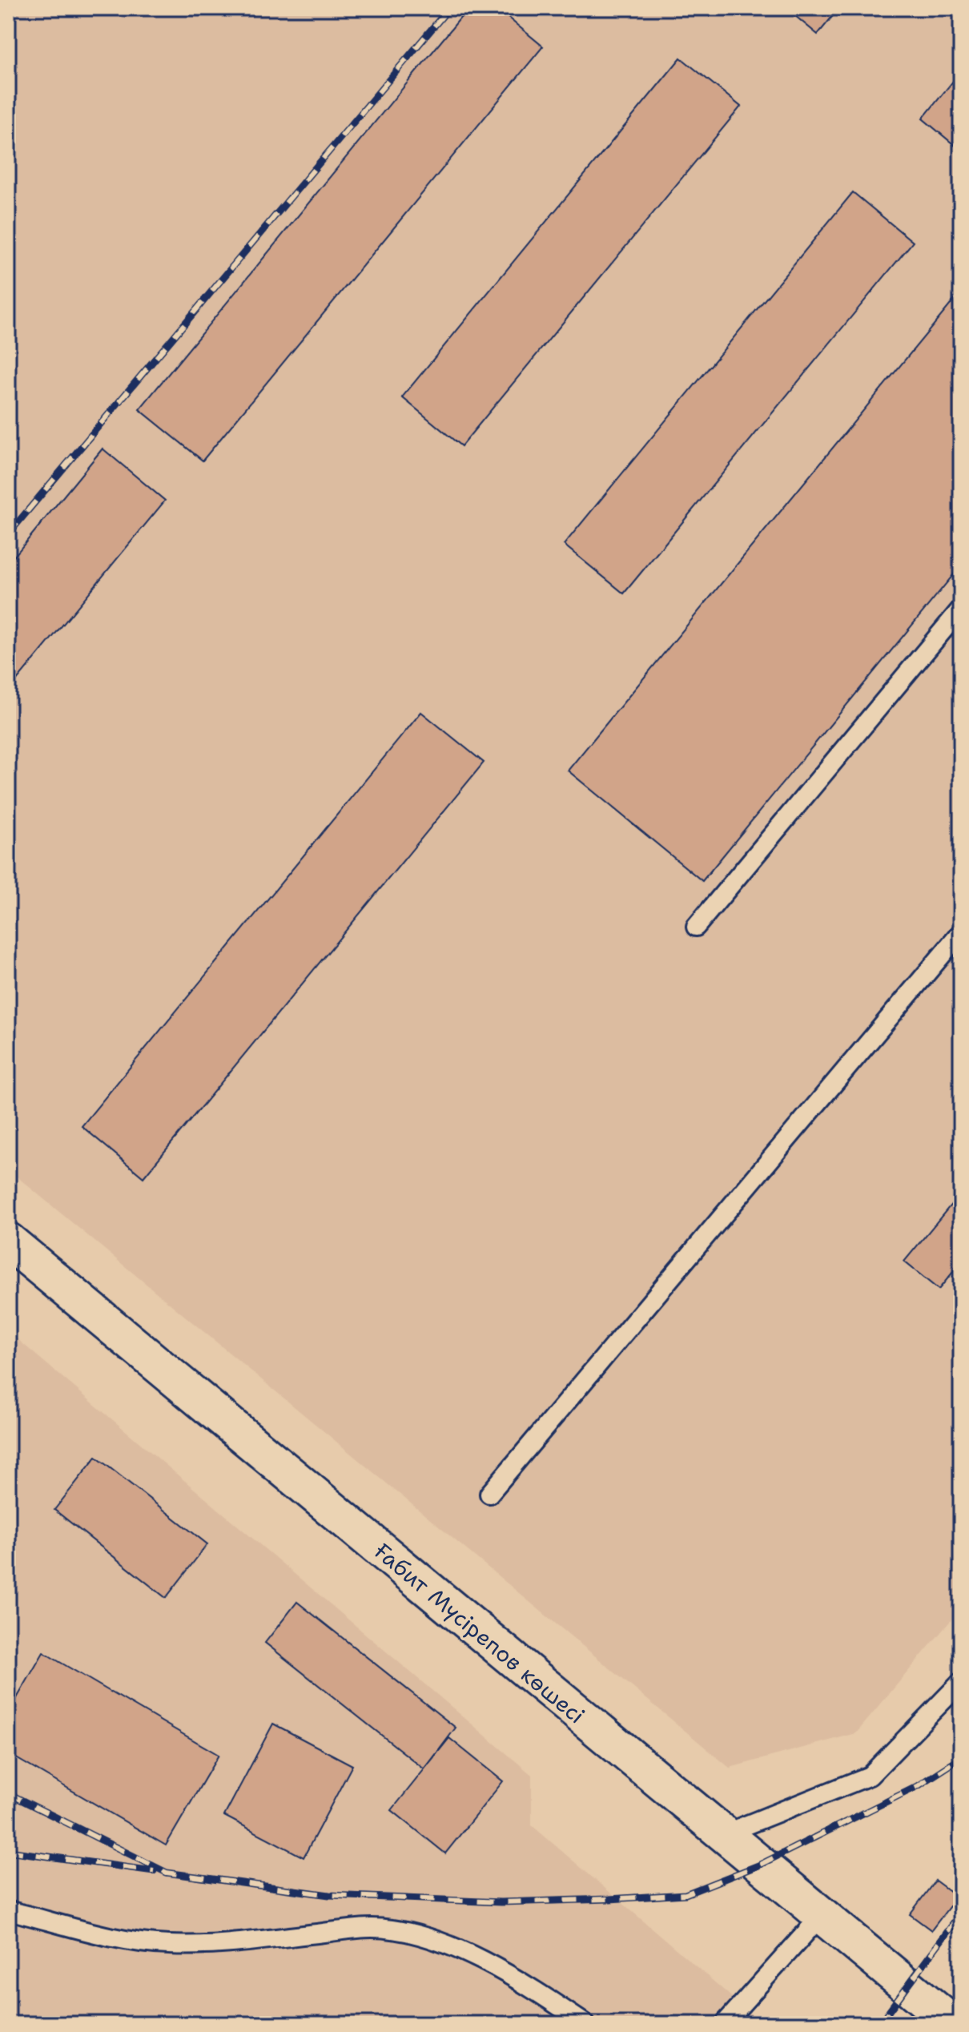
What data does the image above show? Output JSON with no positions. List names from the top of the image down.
{
  "streets": {
    "main road": ["Ғабит Мүсірепов көшесі"]
  }
}
